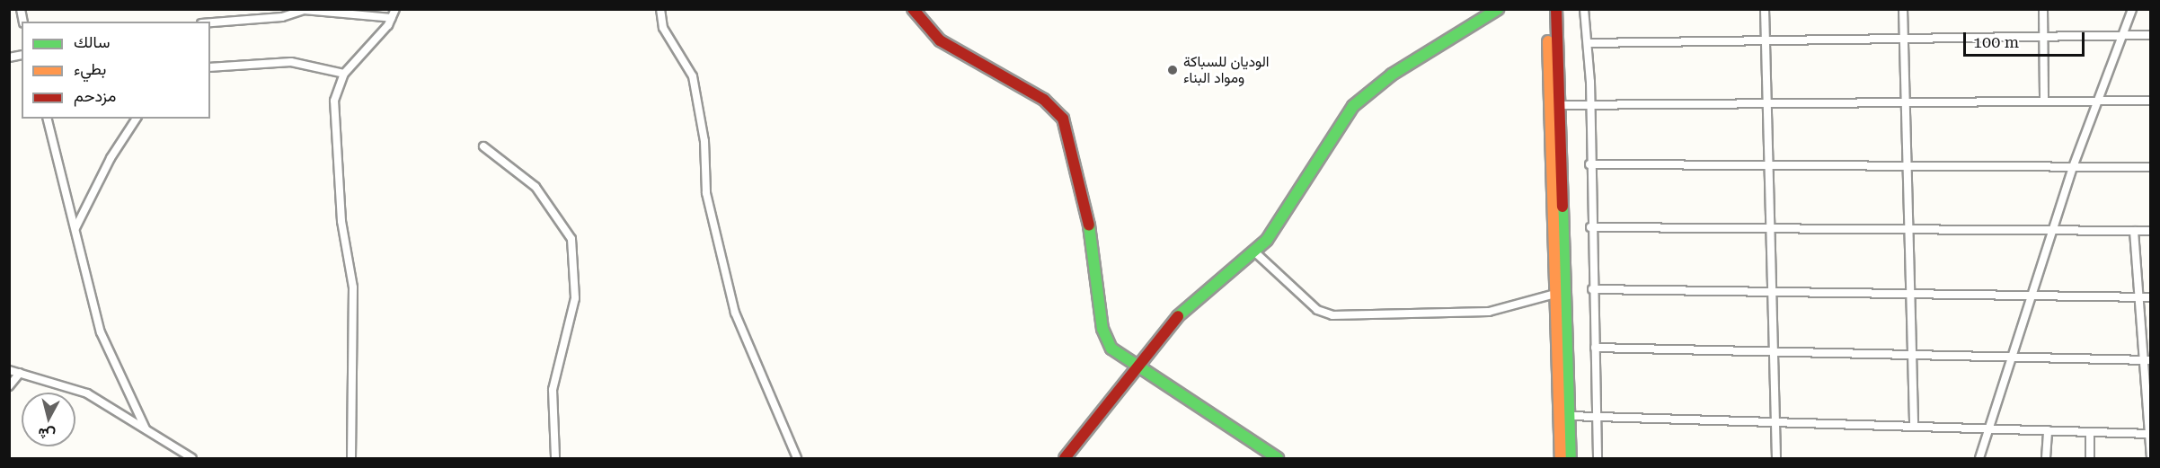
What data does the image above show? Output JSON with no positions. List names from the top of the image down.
{
  "places": ["الوديان للسباكة ومواد البناء"],
  "legend": ["سالك", "بطيء", "مزدحم"],
  "scale_bar": "100 m",
  "north": "bottom"
}
